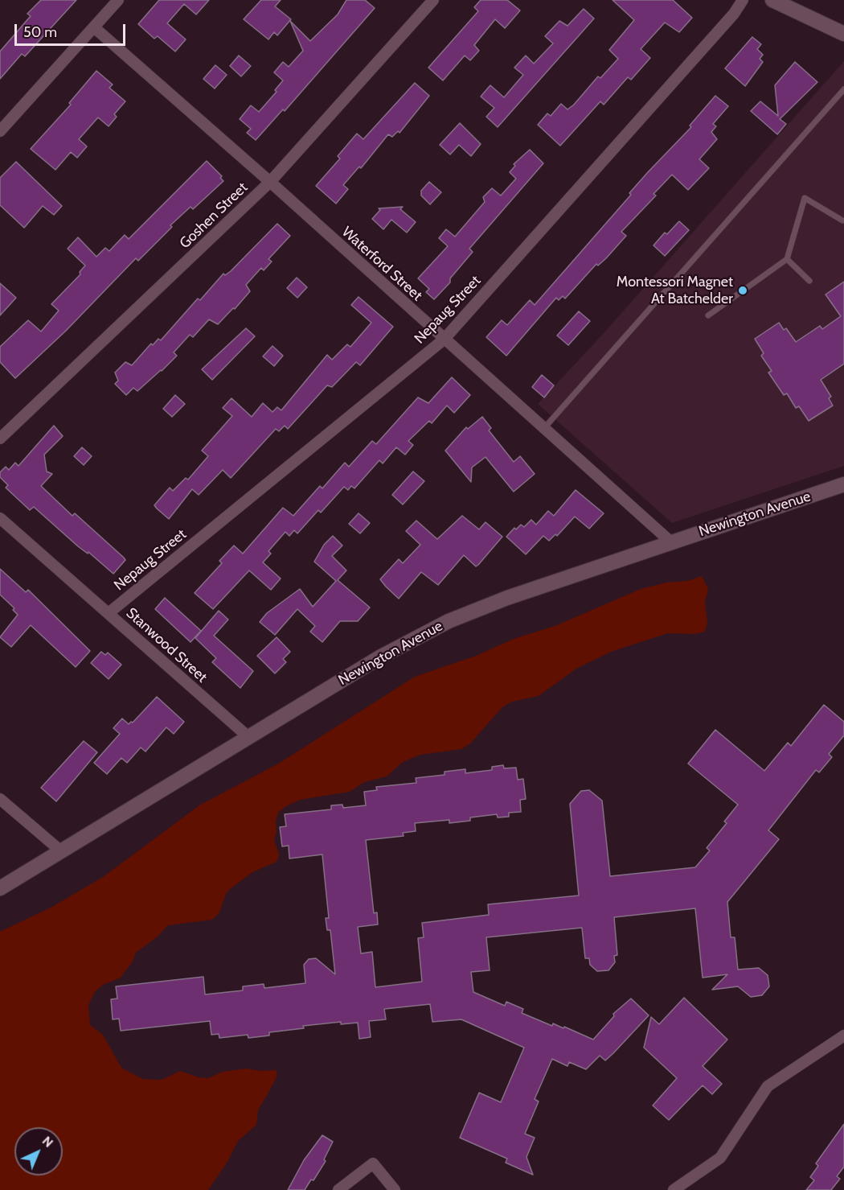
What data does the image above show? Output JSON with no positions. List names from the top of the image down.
{
  "streets": {
    "main road": ["Newington Avenue"],
    "street": [
      "Goshen Street",
      "Waterford Street",
      "Nepaug Street",
      "Stanwood Street"
    ]
  },
  "crossings": [
    ["Goshen Street", "Waterford Street"],
    ["Waterford Street", "Nepaug Street"],
    ["Waterford Street", "Newington Avenue"],
    ["Nepaug Street", "Stanwood Street"],
    ["Newington Avenue", "Stanwood Street"]
  ],
  "places": ["Montessori Magnet At Batchelder"],
  "scale_bar": "50 m",
  "north": "top right"
}
